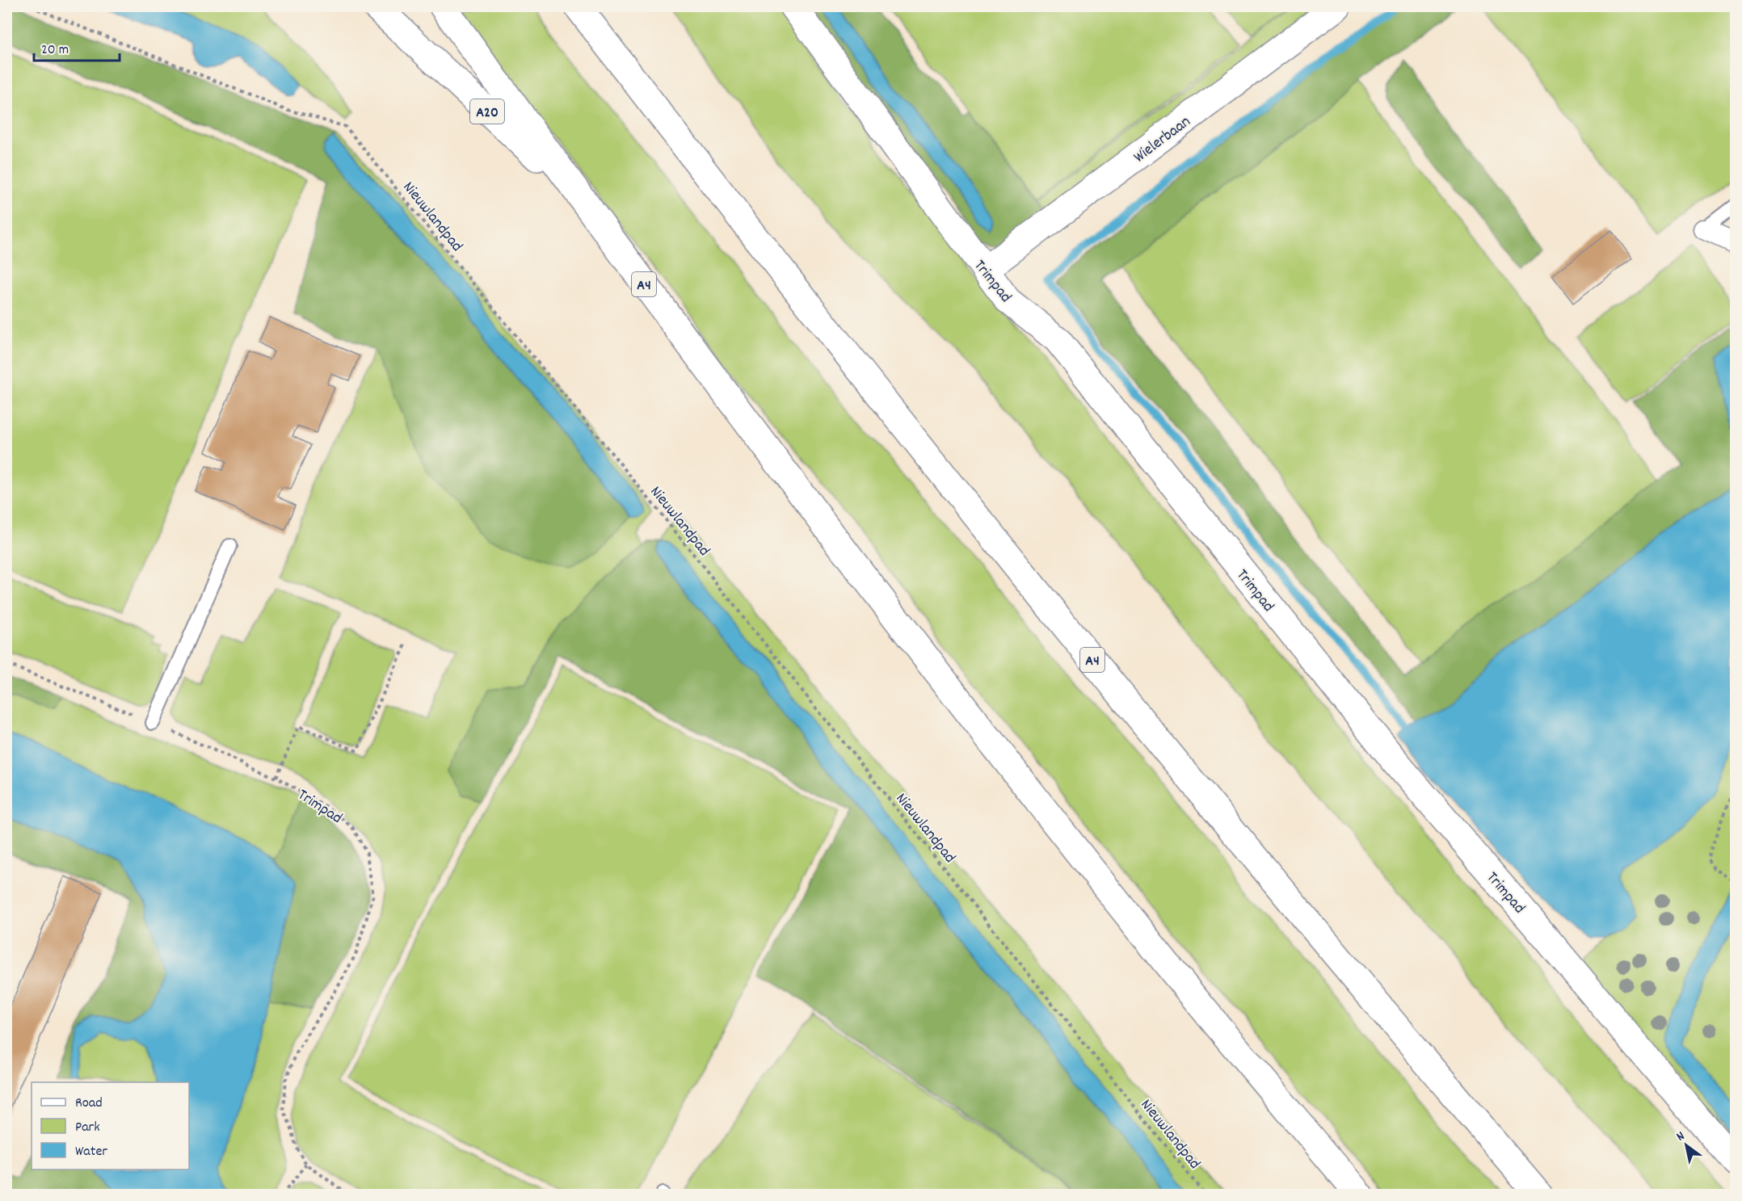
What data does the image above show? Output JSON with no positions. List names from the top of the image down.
{
  "streets": {
    "main road": [
      "A20",
      "Wielerbaan",
      "Trimpad",
      "A4"
    ],
    "path": ["Nieuwlandpad"]
  },
  "crossings": [
    ["A20", "A4"],
    ["Wielerbaan", "Trimpad"]
  ],
  "legend": ["Road", "Park", "Water"],
  "scale_bar": "20 m",
  "north": "top left"
}
